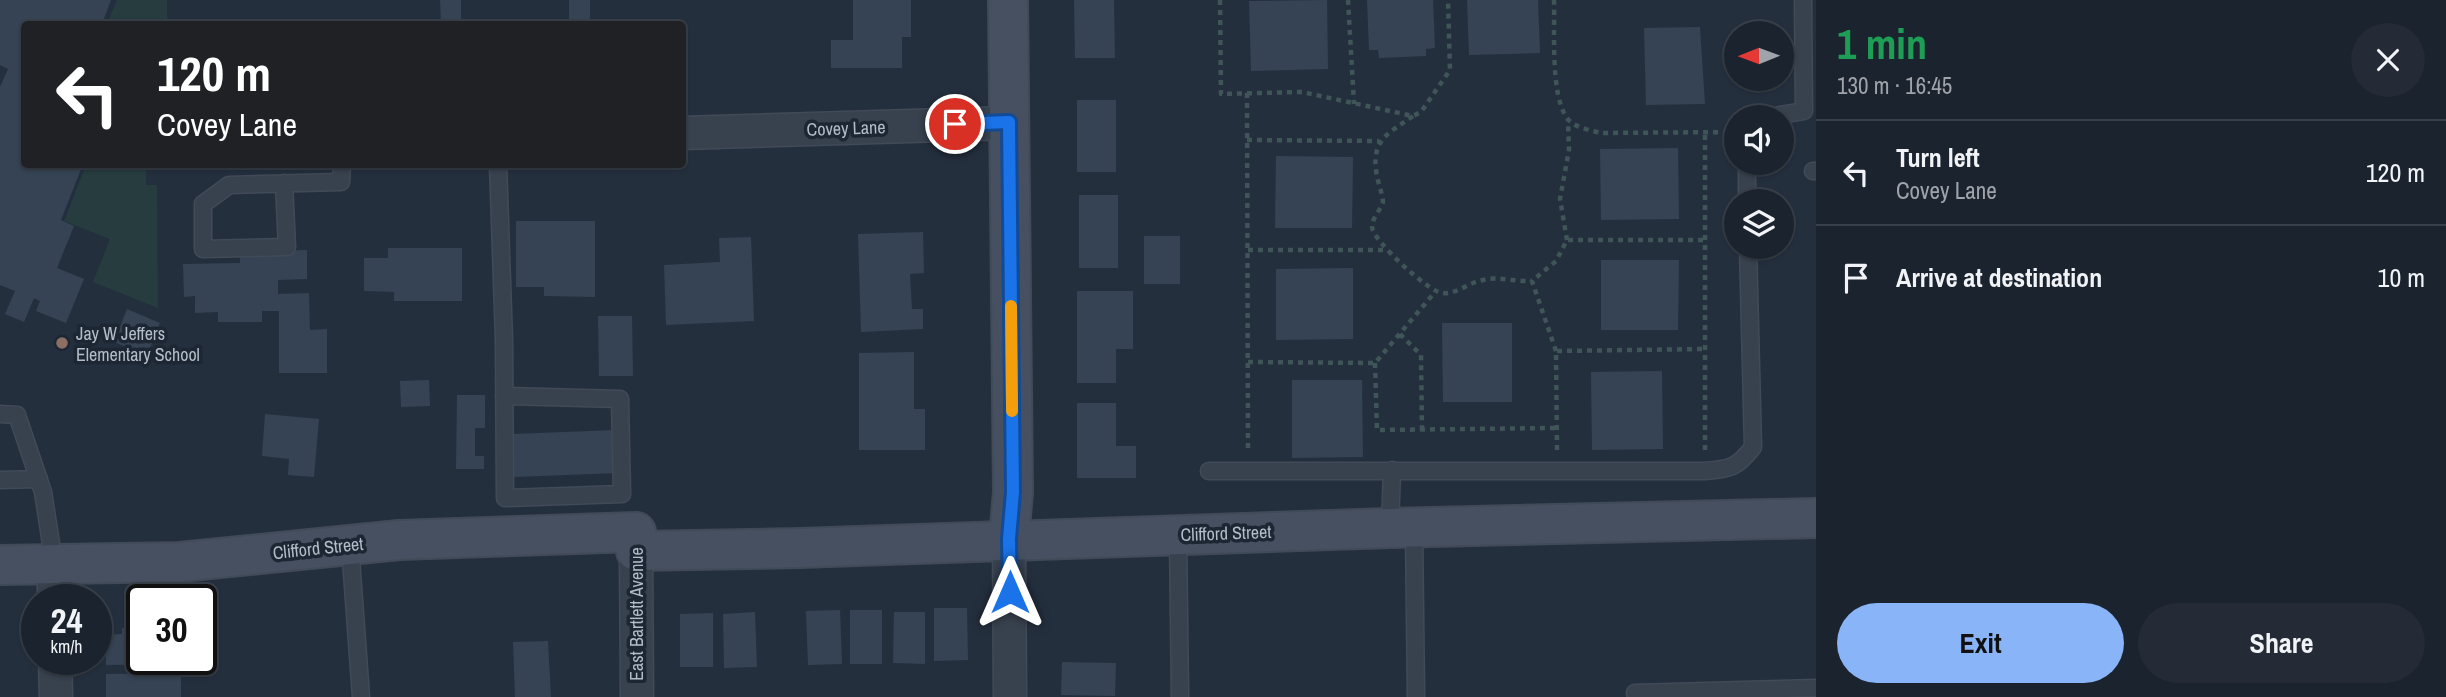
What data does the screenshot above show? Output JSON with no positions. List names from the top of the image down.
{
  "streets": {
    "street": ["Covey Lane", "Clifford Street", "East Bartlett Avenue"]
  },
  "crossings": [
    ["Clifford Street", "East Bartlett Avenue"]
  ],
  "places": ["Jay W Jeffers Elementary School"],
  "north": "left",
  "page": {
    "heading": ["1 min", "130 m · 16:45"],
    "turn": ["120 m", "Covey Lane"],
    "list": [
      {
        "name": "Turn left",
        "note": "Covey Lane",
        "value": "120 m"
      },
      {
        "name": "Arrive at destination",
        "value": "10 m"
      }
    ],
    "speed": "24 km/h",
    "limit": "30",
    "buttons": ["Exit", "Share"]
  }
}
